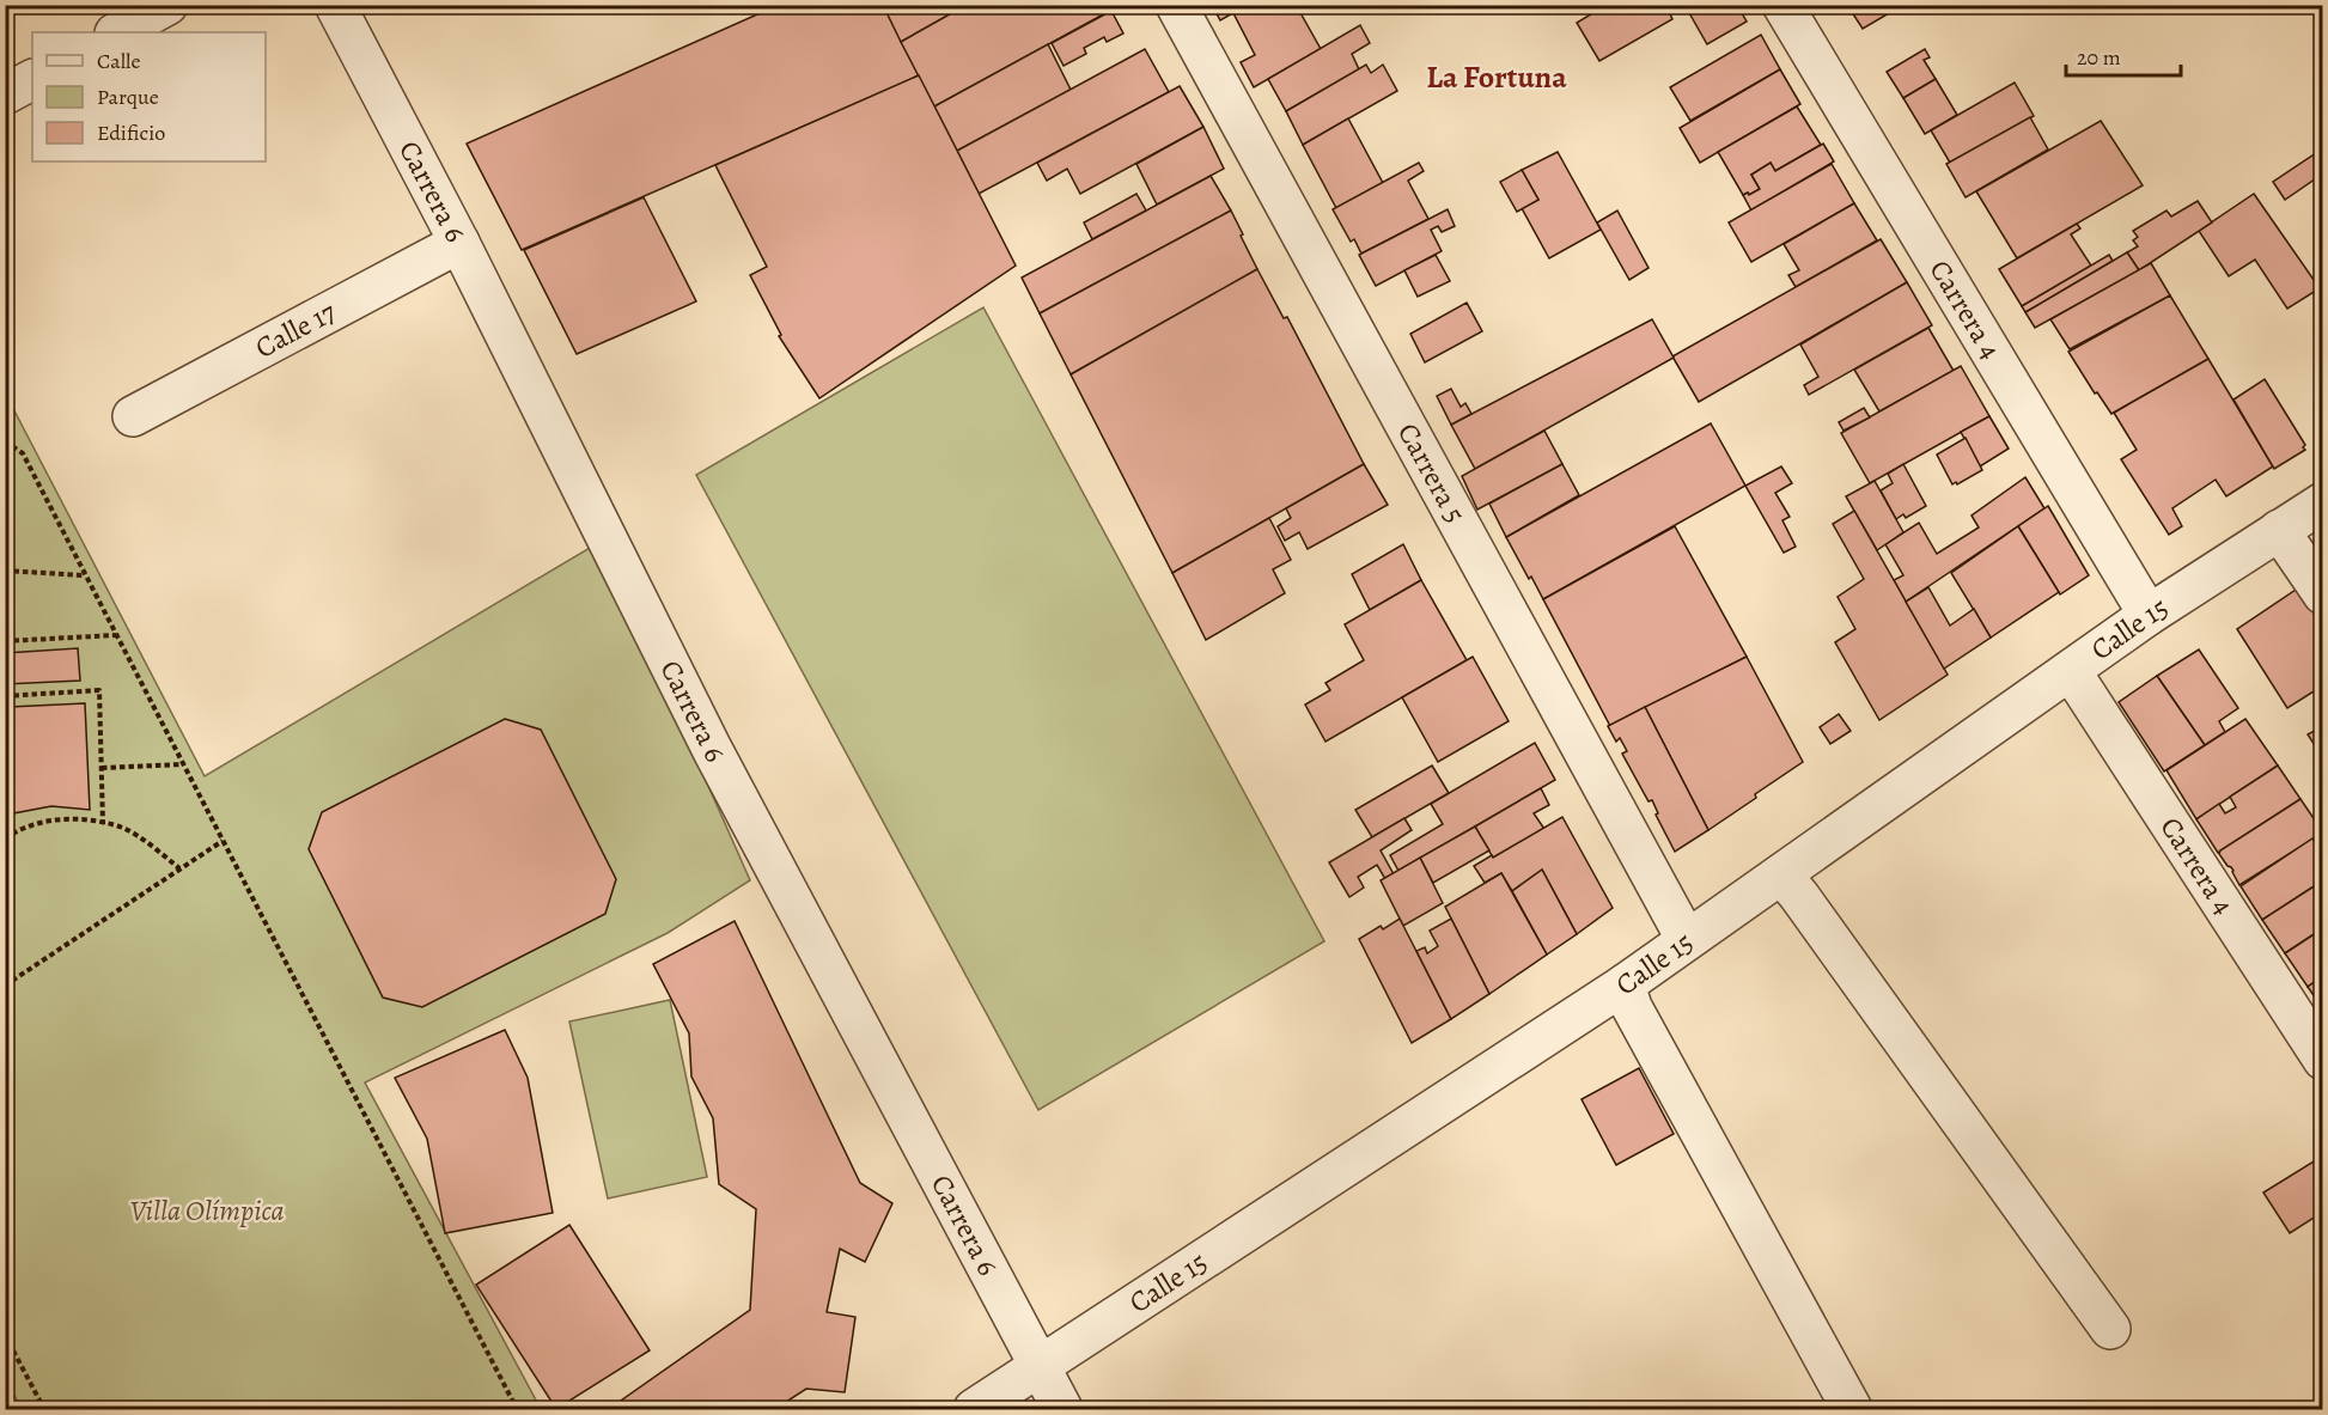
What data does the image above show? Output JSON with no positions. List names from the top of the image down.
{
  "streets": {
    "street": [
      "Carrera 6",
      "Carrera 4",
      "Calle 17",
      "Carrera 5",
      "Calle 15"
    ]
  },
  "crossings": [
    ["Carrera 6", "Calle 17"],
    ["Carrera 6", "Calle 15"],
    ["Carrera 4", "Calle 15"],
    ["Carrera 5", "Calle 15"]
  ],
  "districts": ["La Fortuna"],
  "parks": ["Villa Olímpica"],
  "legend": ["Calle", "Parque", "Edificio"],
  "scale_bar": "20 m"
}
